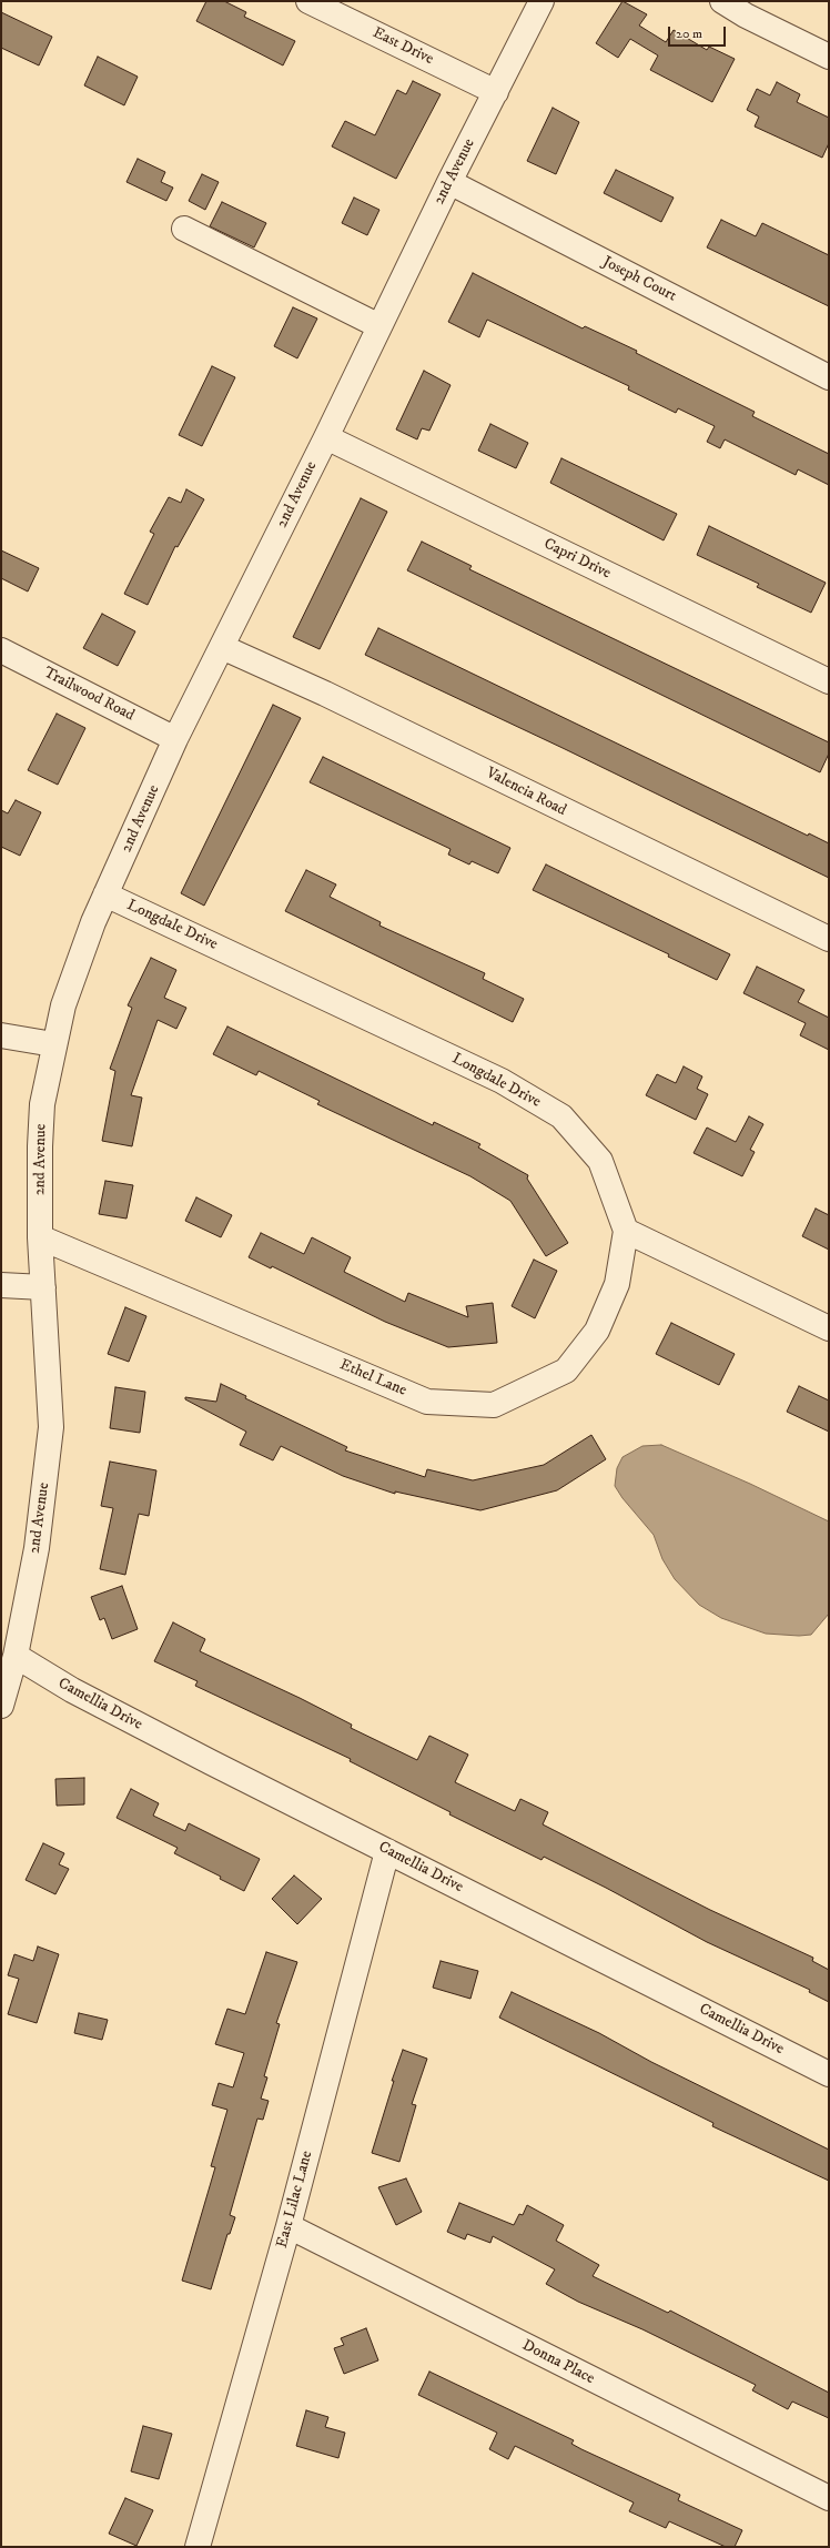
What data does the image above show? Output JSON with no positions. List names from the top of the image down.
{
  "streets": {
    "street": [
      "East Drive",
      "2nd Avenue",
      "Joseph Court",
      "Capri Drive",
      "Trailwood Road",
      "Valencia Road",
      "Longdale Drive",
      "Ethel Lane",
      "Camellia Drive",
      "East Lilac Lane",
      "Donna Place"
    ]
  },
  "crossings": [
    ["East Drive", "2nd Avenue"],
    ["2nd Avenue", "Joseph Court"],
    ["2nd Avenue", "Capri Drive"],
    ["2nd Avenue", "Trailwood Road"],
    ["2nd Avenue", "Valencia Road"],
    ["2nd Avenue", "Longdale Drive"],
    ["2nd Avenue", "Ethel Lane"],
    ["2nd Avenue", "Camellia Drive"],
    ["Longdale Drive", "Ethel Lane"],
    ["Camellia Drive", "East Lilac Lane"],
    ["East Lilac Lane", "Donna Place"]
  ],
  "scale_bar": "20 m"
}
